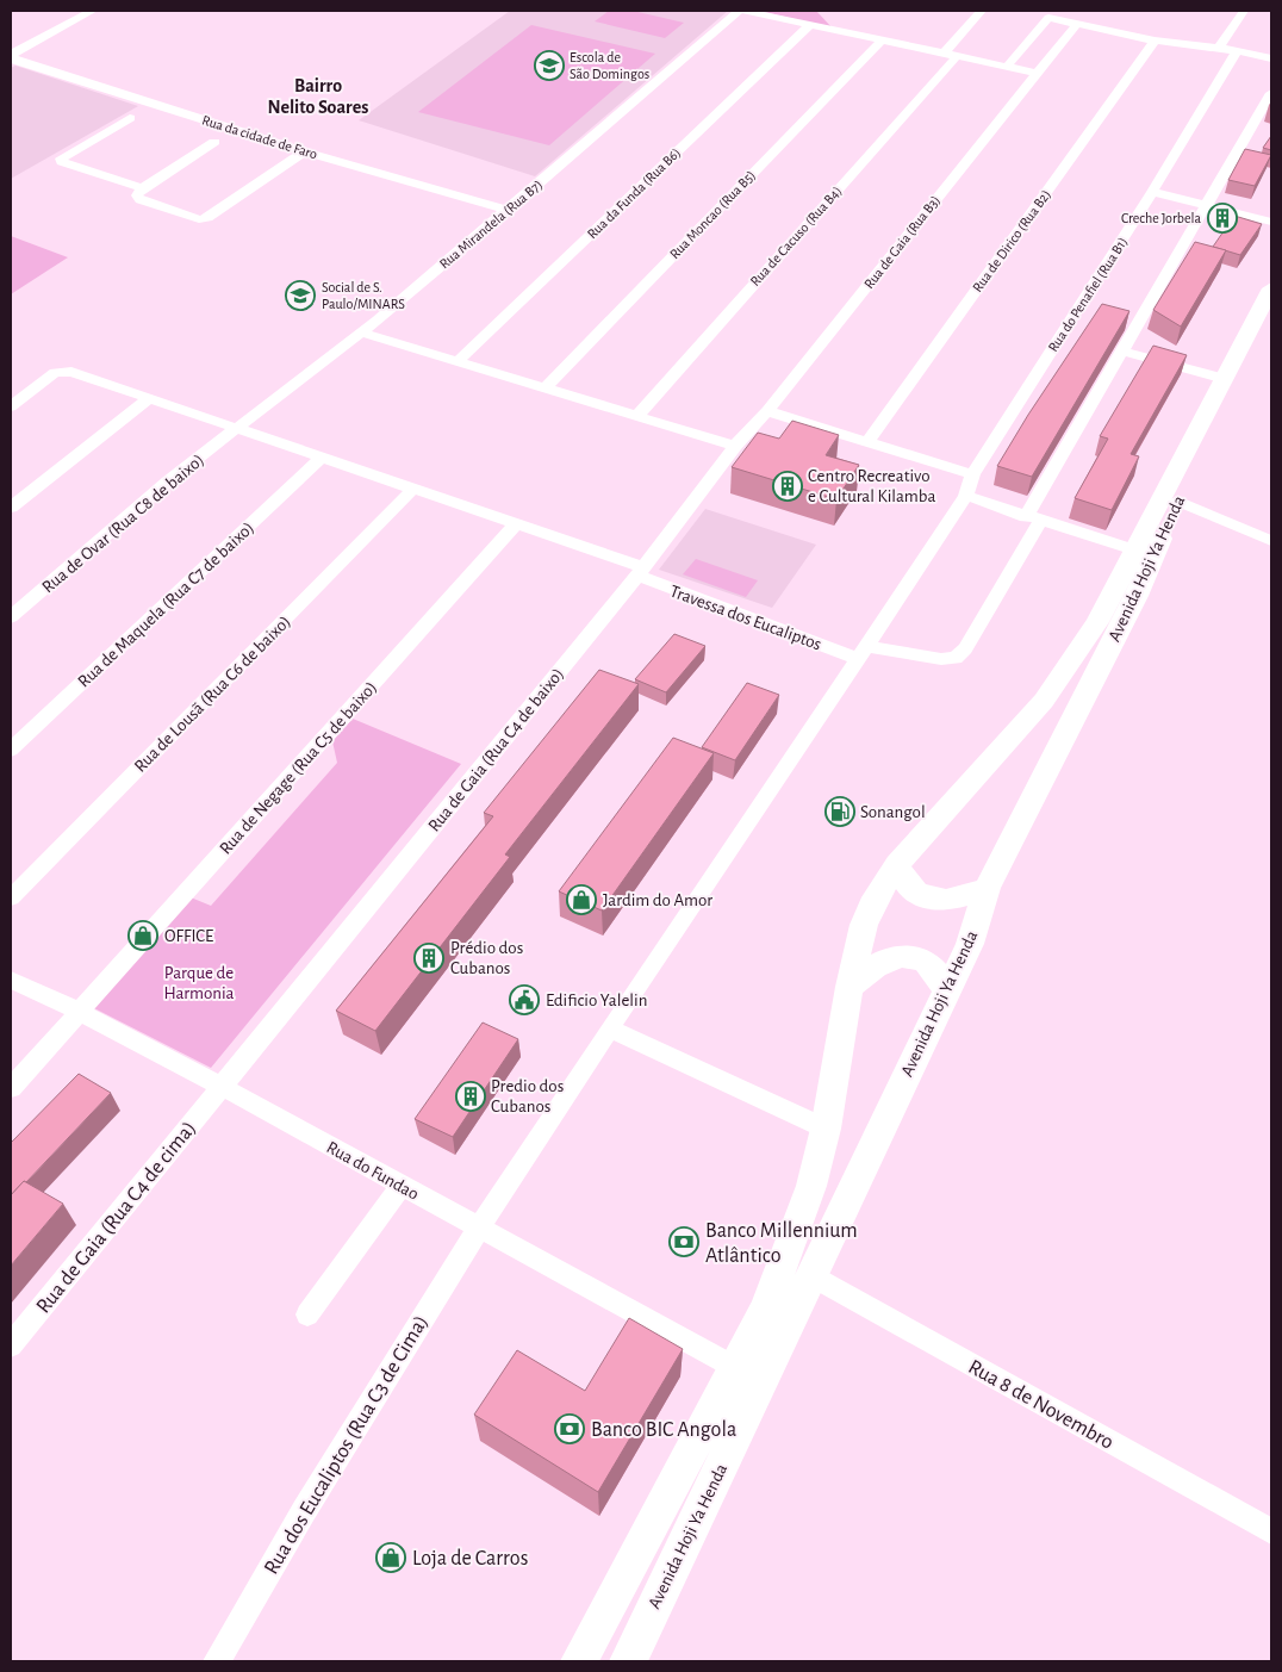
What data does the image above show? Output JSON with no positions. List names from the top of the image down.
{
  "streets": {
    "main road": ["Avenida Hoji Ya Henda"],
    "street": [
      "Rua da cidade de Faro",
      "Rua da Funda (Rua B6)",
      "Rua Moncao (Rua B5)",
      "Rua Mirandela (Rua B7)",
      "Rua de Cacuso (Rua B4)",
      "Rua de Dirico (Rua B2)",
      "Rua de Gaia (Rua B3)",
      "Rua do Penafiel (Rua B1)",
      "Rua de Ovar (Rua C8 de baixo)",
      "Rua de Maquela (Rua C7 de baixo)",
      "Travessa dos Eucaliptos",
      "Rua de Lousã (Rua C6 de baixo)",
      "Rua de Gaia (Rua C4 de baixo)",
      "Rua de Negage (Rua C5 de baixo)",
      "Rua do Fundao",
      "Rua de Gaia (Rua C4 de cima)",
      "Rua 8 de Novembro",
      "Rua dos Eucaliptos (Rua C3 de Cima)"
    ]
  },
  "crossings": [
    ["Rua da cidade de Faro", "Rua Mirandela (Rua B7)"],
    ["Rua Mirandela (Rua B7)", "Rua de Ovar (Rua C8 de baixo)"],
    ["Rua Mirandela (Rua B7)", "Travessa dos Eucaliptos"],
    ["Rua de Gaia (Rua B3)", "Rua de Gaia (Rua C4 de baixo)"],
    ["Rua do Penafiel (Rua B1)", "Rua dos Eucaliptos (Rua C3 de Cima)"],
    ["Rua de Ovar (Rua C8 de baixo)", "Travessa dos Eucaliptos"],
    ["Avenida Hoji Ya Henda", "Rua do Fundao"],
    ["Avenida Hoji Ya Henda", "Rua 8 de Novembro"],
    ["Rua de Maquela (Rua C7 de baixo)", "Travessa dos Eucaliptos"],
    ["Travessa dos Eucaliptos", "Rua de Lousã (Rua C6 de baixo)"],
    ["Travessa dos Eucaliptos", "Rua de Gaia (Rua C4 de baixo)"],
    ["Travessa dos Eucaliptos", "Rua de Negage (Rua C5 de baixo)"],
    ["Travessa dos Eucaliptos", "Rua dos Eucaliptos (Rua C3 de Cima)"],
    ["Rua de Gaia (Rua C4 de baixo)", "Rua do Fundao"],
    ["Rua de Gaia (Rua C4 de baixo)", "Rua de Gaia (Rua C4 de cima)"],
    ["Rua de Negage (Rua C5 de baixo)", "Rua do Fundao"],
    ["Rua do Fundao", "Rua de Gaia (Rua C4 de cima)"],
    ["Rua do Fundao", "Rua dos Eucaliptos (Rua C3 de Cima)"]
  ],
  "districts": ["Bairro Nelito Soares"],
  "parks": ["Parque de Harmonia"],
  "places": {
    "school or university": ["Escola de São Domingos", "Social de S. Paulo/MINARS"],
    "building": [
      "Creche Jorbela",
      "Centro Recreativo e Cultural Kilamba",
      "Prédio dos Cubanos",
      "Predio dos Cubanos"
    ],
    "fuel station": ["Sonangol"],
    "shop": ["Jardim do Amor", "OFFICE", "Loja de Carros"],
    "public building": ["Edificio Yalelin"],
    "bank": ["Banco Millennium Atlântico", "Banco BIC Angola"]
  }
}
